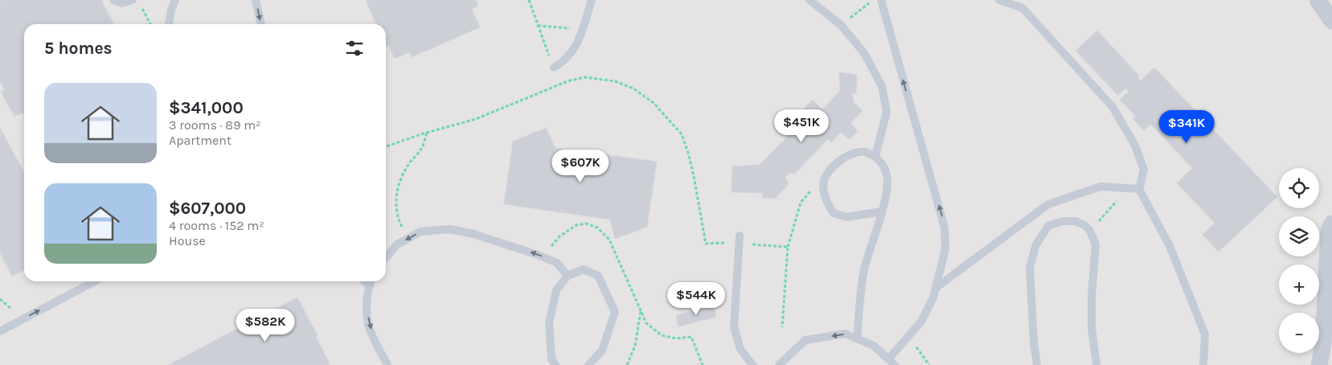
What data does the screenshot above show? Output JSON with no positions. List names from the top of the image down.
{
  "page": {
    "heading": "5 homes",
    "list": [
      {
        "name": "$341,000",
        "note": "3 rooms · 89 m² · Apartment"
      },
      {
        "name": "$607,000",
        "note": "4 rooms · 152 m² · House"
      }
    ],
    "price": [
      "$451K",
      "$341K",
      "$607K",
      "$544K",
      "$582K"
    ],
    "map_buttons": ["+", "−"]
  }
}
